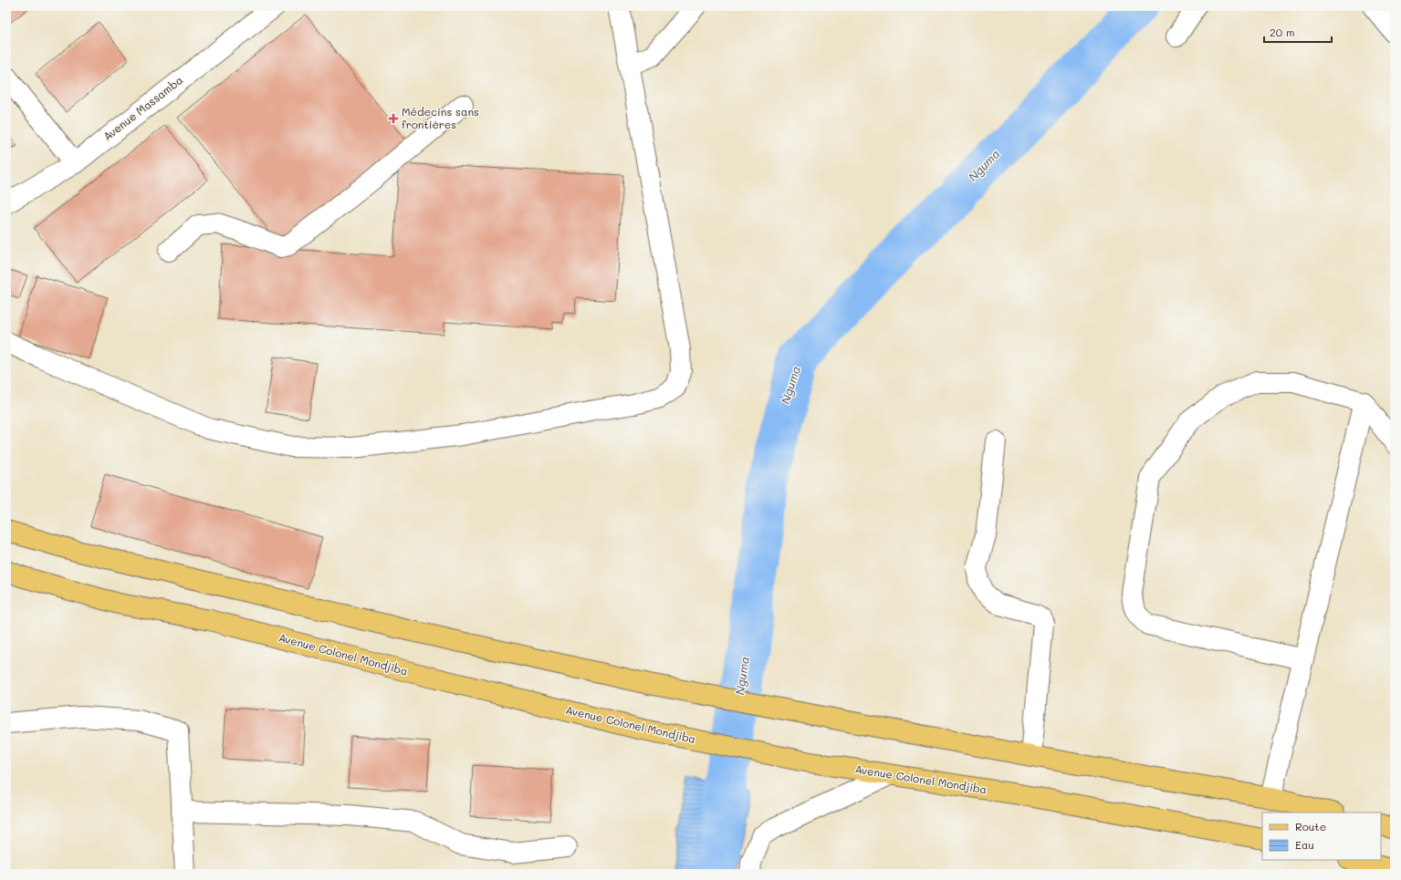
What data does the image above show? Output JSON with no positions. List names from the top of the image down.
{
  "streets": {
    "main road": ["Avenue Colonel Mondjiba"],
    "street": ["Avenue Massamba"]
  },
  "water": ["Nguma"],
  "places": {
    "health": ["Médecins sans frontières"]
  },
  "legend": ["Route", "Eau"],
  "scale_bar": "20 m"
}
